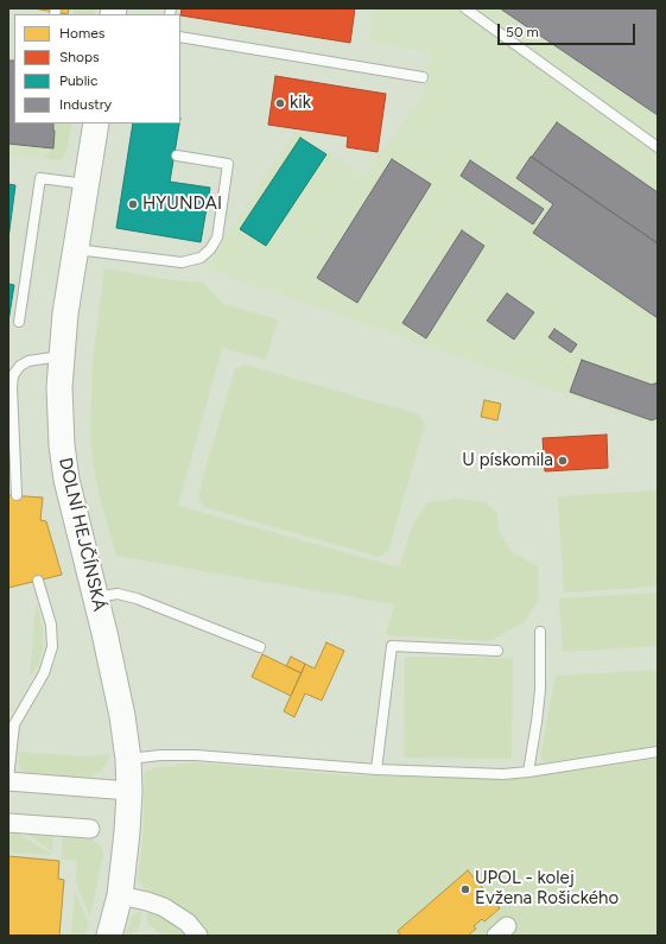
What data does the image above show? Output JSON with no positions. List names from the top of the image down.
{
  "streets": {
    "main road": ["DOLNÍ HEJČÍNSKÁ"]
  },
  "places": [
    "kik",
    "HYUNDAI",
    "U pískomila",
    "UPOL - kolej Evžena Rošického"
  ],
  "legend": [
    "Homes",
    "Shops",
    "Public",
    "Industry"
  ],
  "scale_bar": "50 m"
}
